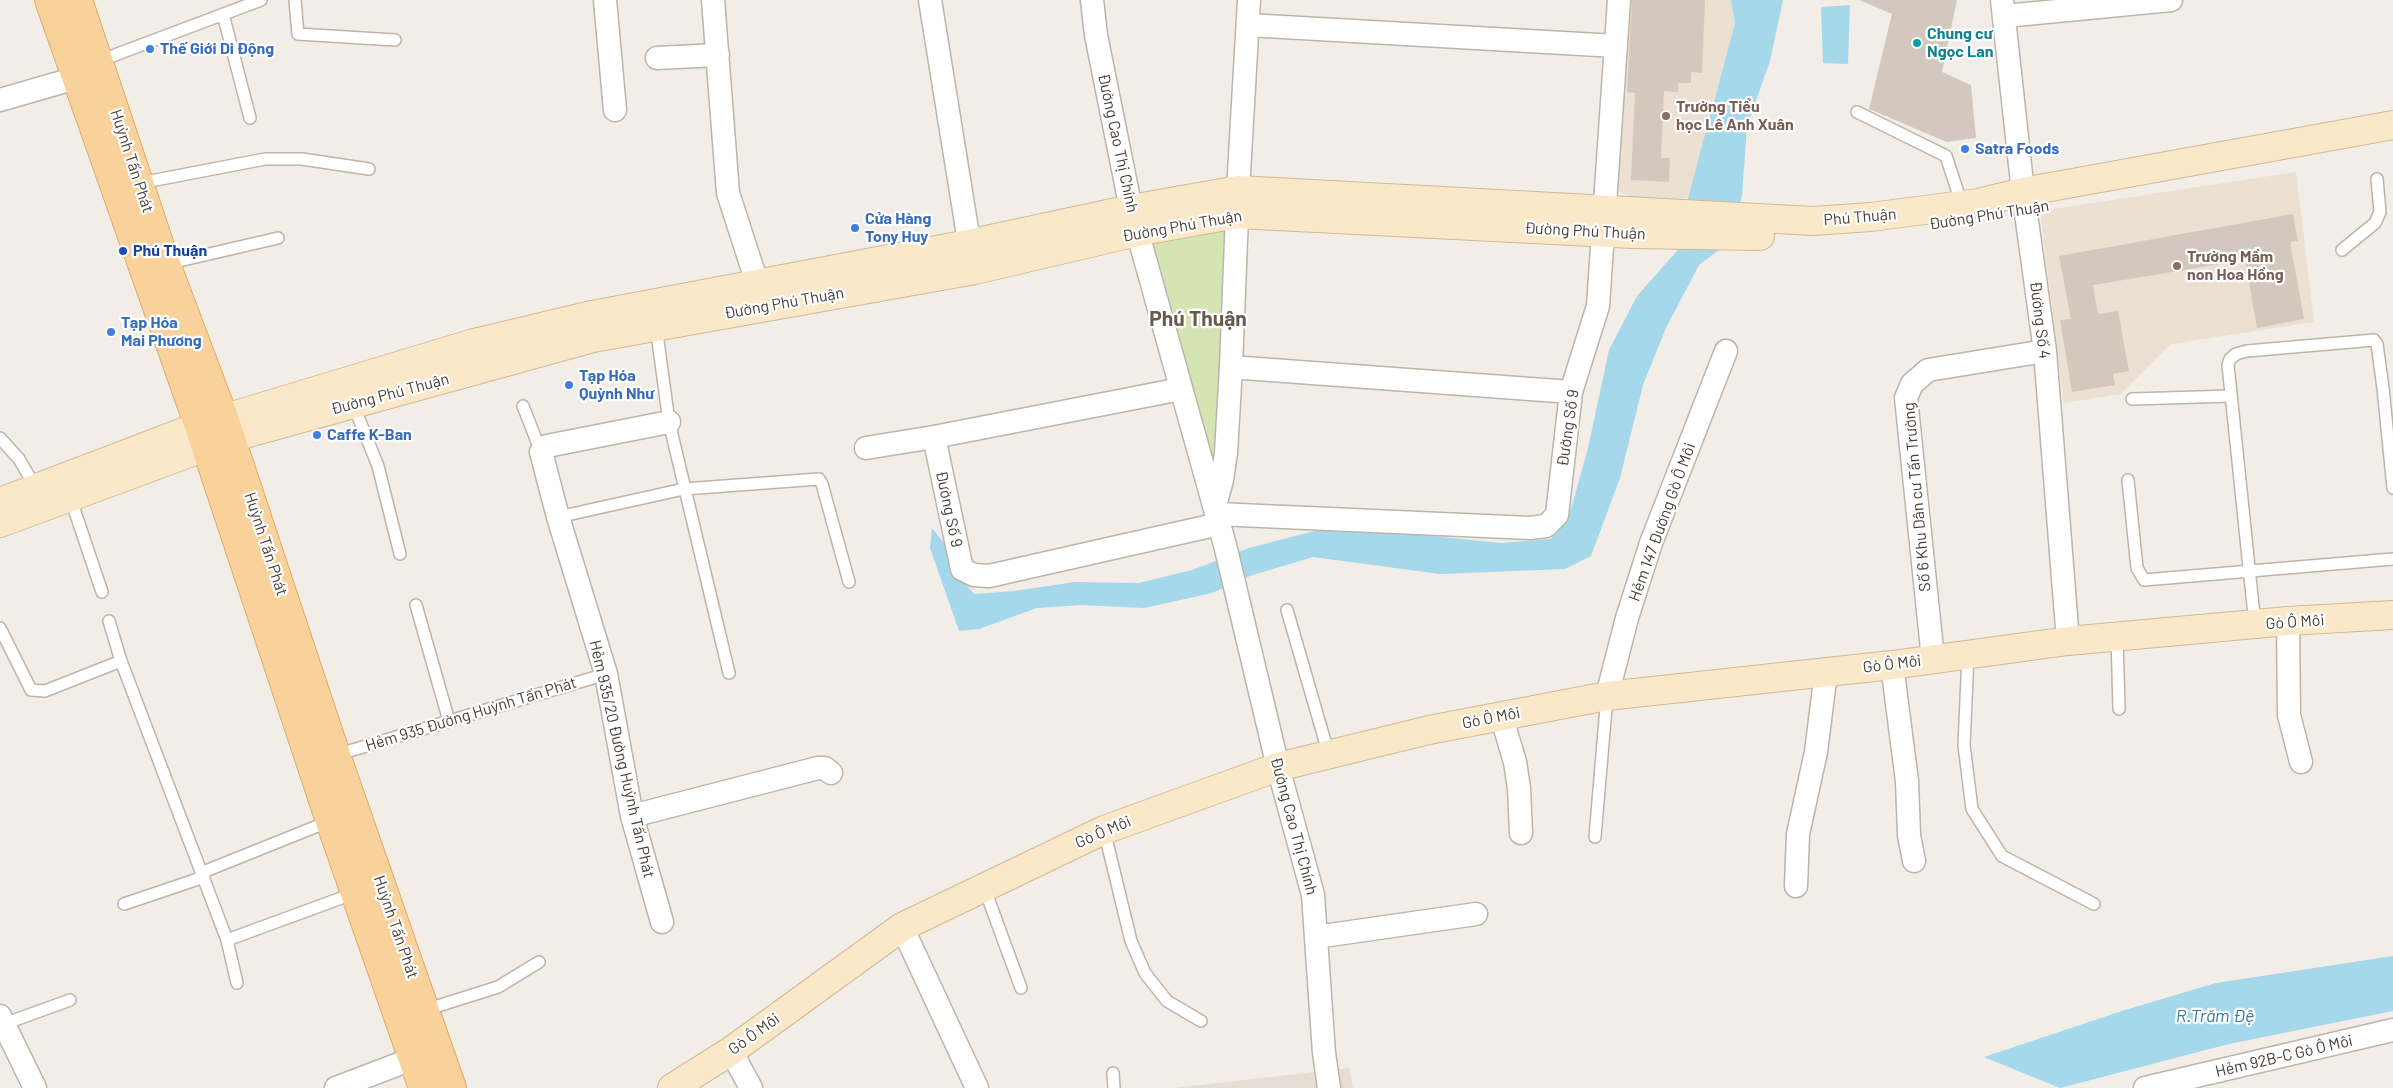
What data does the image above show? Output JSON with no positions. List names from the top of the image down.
{
  "streets": {
    "main road": ["Huỳnh Tấn Phát"],
    "street": [
      "Đường Cao Thị Chính",
      "Đường Phú Thuận",
      "Phú Thuận",
      "Đường Số 4",
      "Đường Số 9",
      "Số 6 Khu Dân cư Tấn Trường",
      "Hẻm 147 Đường Gò Ô Môi",
      "Gò Ô Môi",
      "Hẻm 935/20 Đường Huỳnh Tấn Phát",
      "Hẻm 92B-C Gò Ô Môi"
    ],
    "lane": ["Hẻm 935 Đường Huỳnh Tấn Phát"]
  },
  "crossings": [
    ["Đường Cao Thị Chính", "Đường Phú Thuận"],
    ["Đường Cao Thị Chính", "Đường Số 9"],
    ["Đường Cao Thị Chính", "Gò Ô Môi"],
    ["Huỳnh Tấn Phát", "Đường Phú Thuận"],
    ["Huỳnh Tấn Phát", "Hẻm 935 Đường Huỳnh Tấn Phát"],
    ["Đường Phú Thuận", "Phú Thuận"],
    ["Đường Phú Thuận", "Đường Số 4"],
    ["Đường Phú Thuận", "Đường Số 9"],
    ["Phú Thuận", "Đường Số 4"],
    ["Đường Số 4", "Số 6 Khu Dân cư Tấn Trường"],
    ["Đường Số 4", "Gò Ô Môi"],
    ["Số 6 Khu Dân cư Tấn Trường", "Gò Ô Môi"],
    ["Hẻm 147 Đường Gò Ô Môi", "Gò Ô Môi"],
    ["Hẻm 935 Đường Huỳnh Tấn Phát", "Hẻm 935/20 Đường Huỳnh Tấn Phát"]
  ],
  "districts": ["Phú Thuận"],
  "water": ["R.Trăm Đệ"],
  "places": [
    "Chung cư Ngọc Lan",
    "Thế Giới Di Động",
    "Trường Tiểu học Lê Anh Xuân",
    "Satra Foods",
    "Cửa Hàng Tony Huy",
    "Phú Thuận",
    "Trường Mầm non Hoa Hồng",
    "Tạp Hóa Mai Phương",
    "Tạp Hóa Quỳnh Như",
    "Caffe K-Ban"
  ]
}
